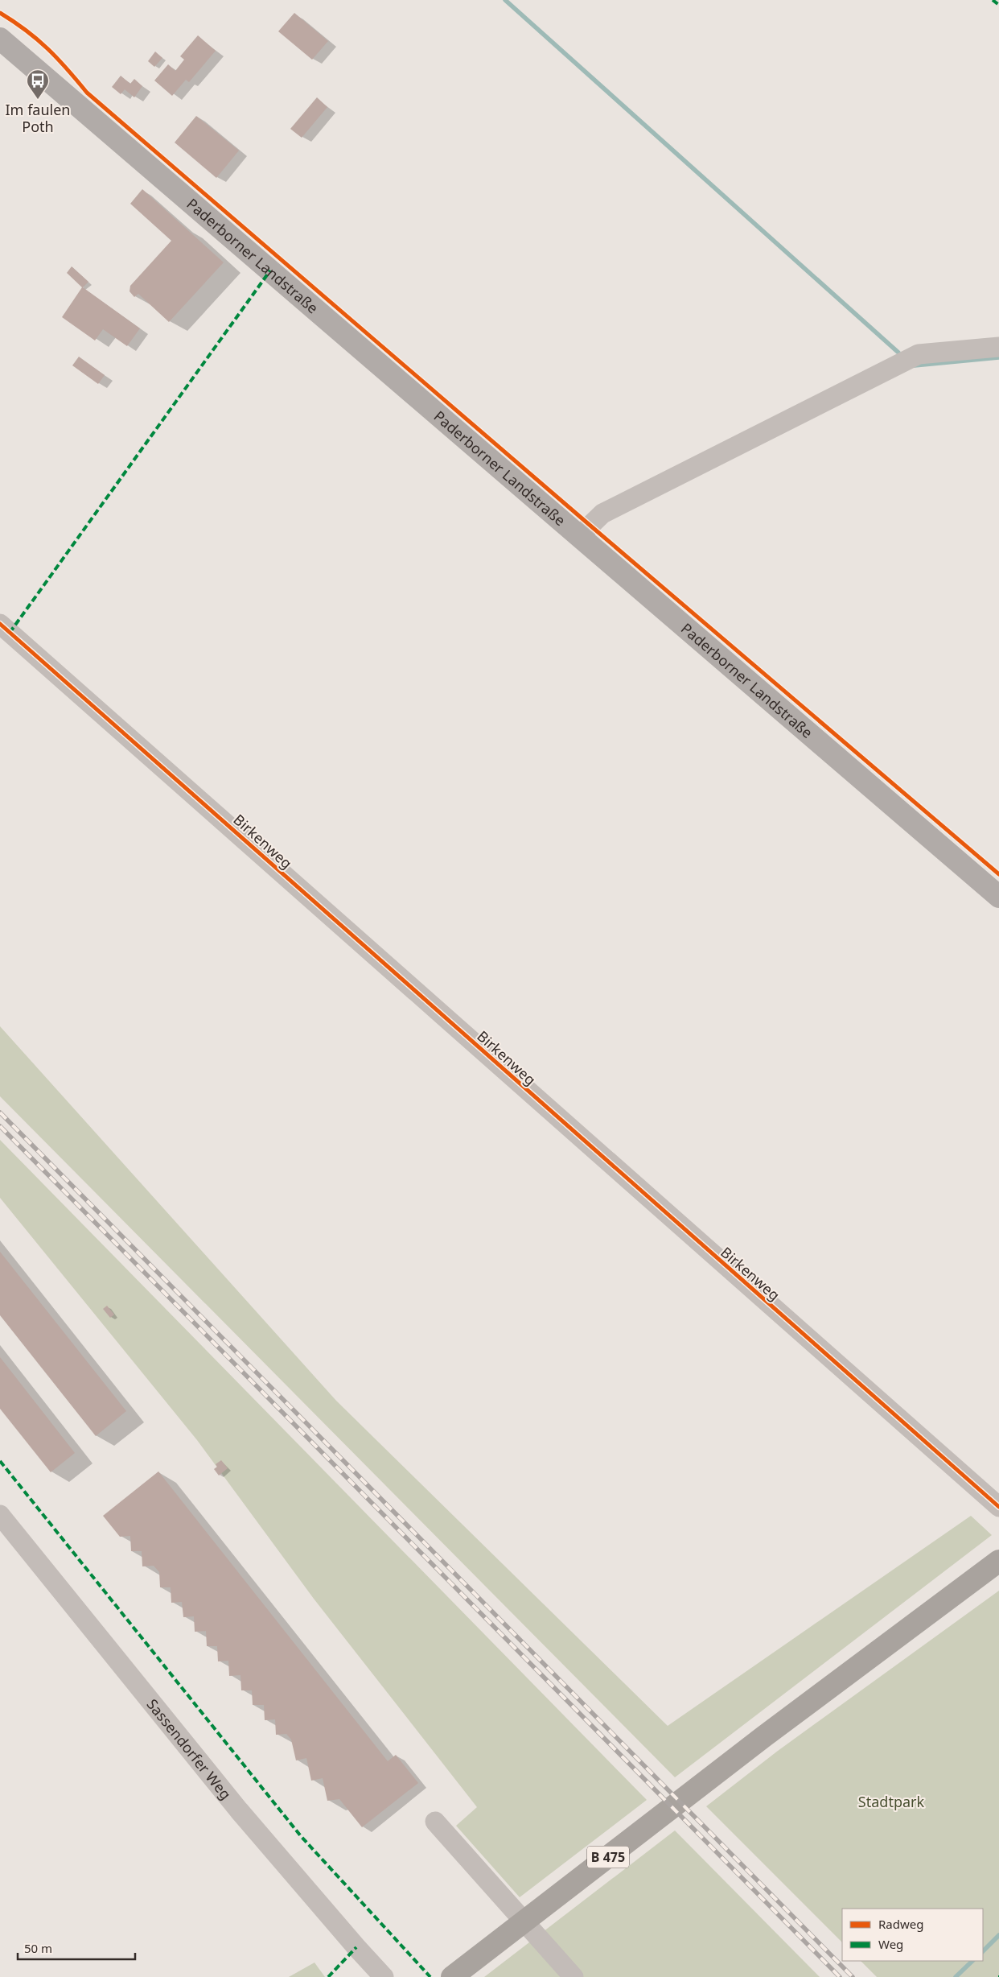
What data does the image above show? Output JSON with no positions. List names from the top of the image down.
{
  "streets": {
    "highway": ["B 475"],
    "main road": ["Paderborner Landstraße"],
    "street": ["Birkenweg", "Sassendorfer Weg"]
  },
  "parks": ["Stadtpark"],
  "places": {
    "bus stop": ["Im faulen Poth"]
  },
  "legend": ["Radweg", "Weg"],
  "scale_bar": "50 m"
}
